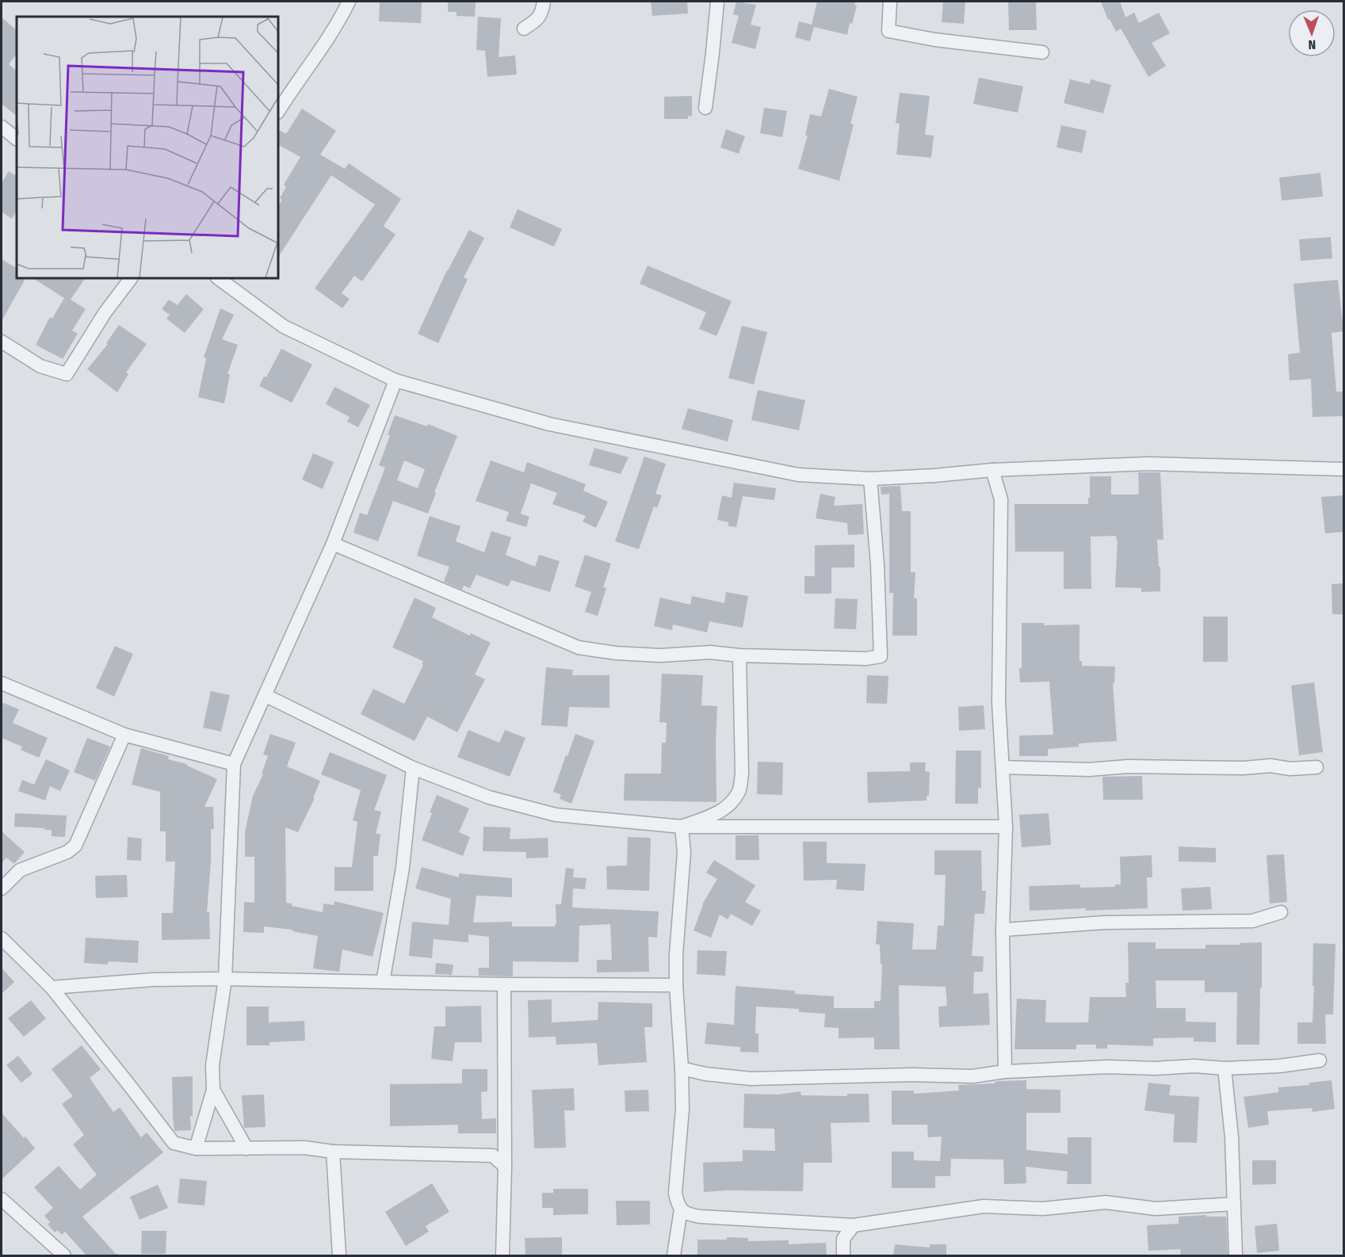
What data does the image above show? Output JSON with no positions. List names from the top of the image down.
{
  "north": "bottom"
}
